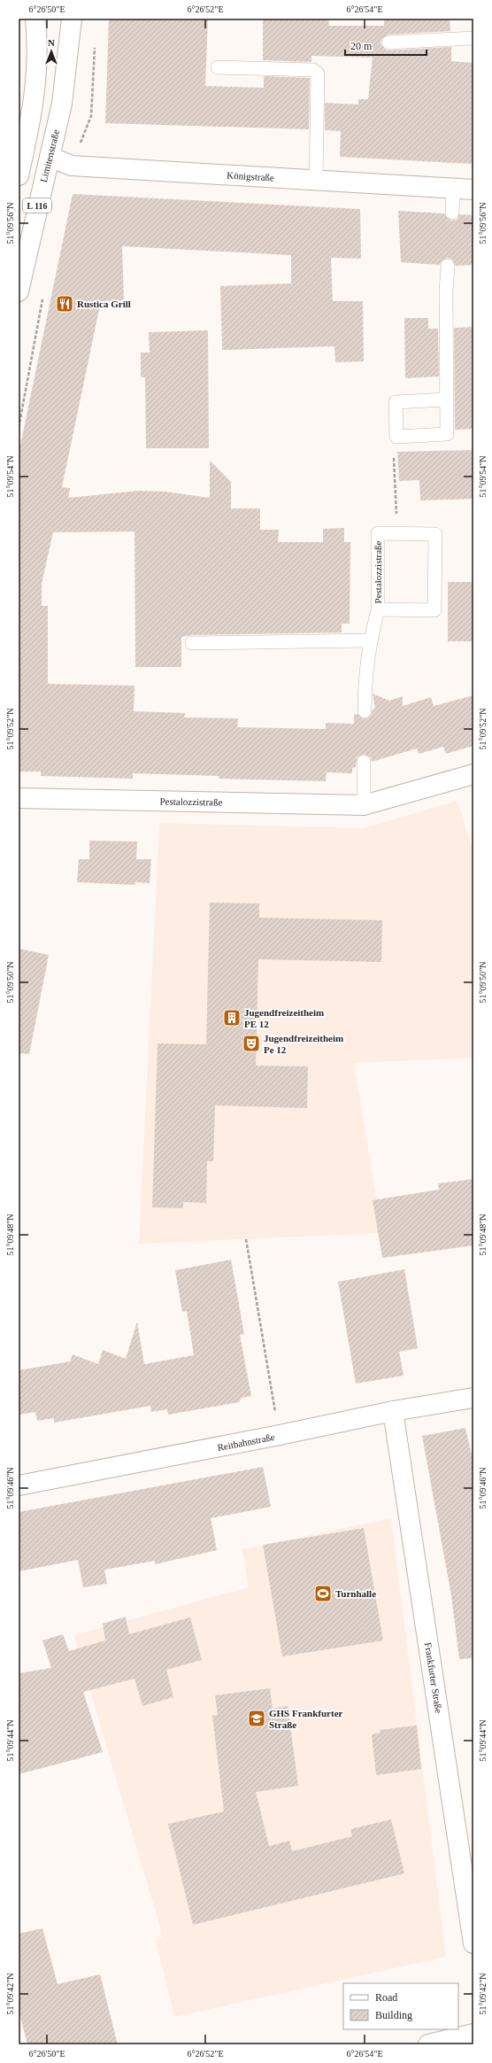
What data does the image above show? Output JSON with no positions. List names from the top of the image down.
{
  "streets": {
    "street": [
      "Limitenstraße",
      "Königstraße",
      "L 116",
      "Pestalozzistraße",
      "Reitbahnstraße",
      "Frankfurter Straße"
    ]
  },
  "crossings": [
    ["Limitenstraße", "Königstraße"],
    ["Reitbahnstraße", "Frankfurter Straße"]
  ],
  "places": {
    "restaurant": ["Rustica Grill"],
    "building": ["Jugendfreizeitheim PE 12"],
    "theatre": ["Jugendfreizeitheim Pe 12"],
    "sports": ["Turnhalle"],
    "school or university": ["GHS Frankfurter Straße"]
  },
  "legend": ["Road", "Building"],
  "scale_bar": "20 m",
  "north": "top",
  "coordinates": [
    "6°26'50\"E",
    "6°26'52\"E",
    "6°26'54\"E",
    "51°09'56\"N",
    "51°09'54\"N",
    "51°09'52\"N",
    "51°09'50\"N",
    "51°09'48\"N",
    "51°09'46\"N",
    "51°09'44\"N",
    "51°09'42\"N"
  ]
}
